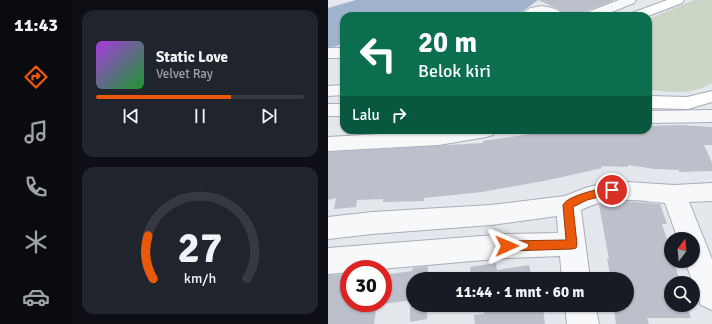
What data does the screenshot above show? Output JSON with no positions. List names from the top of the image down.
{
  "north": "top",
  "page": {
    "tabs": "11:43",
    "turn": ["20 m", "Belok kiri"],
    "song": ["Static Love", "Velvet Ray"],
    "then": "Lalu",
    "limit": "30",
    "trip": "11:44 · 1 mnt · 60 m",
    "gauge": ["27", "km/h"]
  }
}
